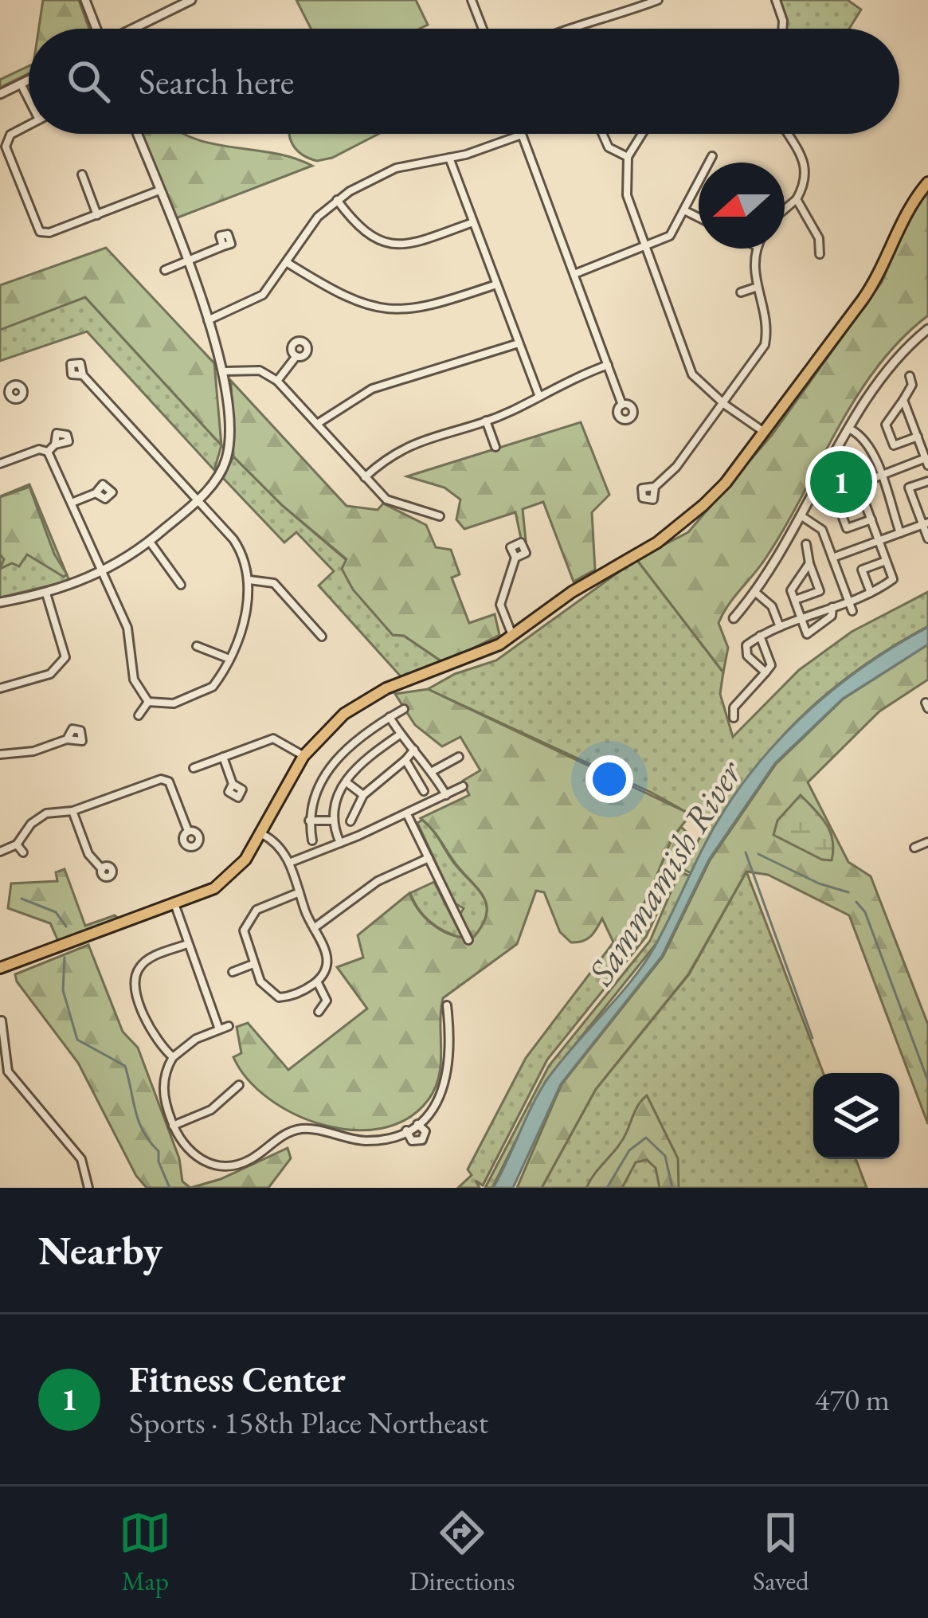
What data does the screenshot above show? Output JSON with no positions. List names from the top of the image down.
{
  "water": ["Sammamish River"],
  "north": "left",
  "page": {
    "search": "Search here",
    "pins": "1",
    "heading": "Nearby",
    "list": [
      {
        "mark": "1",
        "name": "Fitness Center",
        "note": "Sports · 158th Place Northeast",
        "value": "470 m"
      }
    ],
    "nav": ["Map", "Directions", "Saved"]
  }
}
